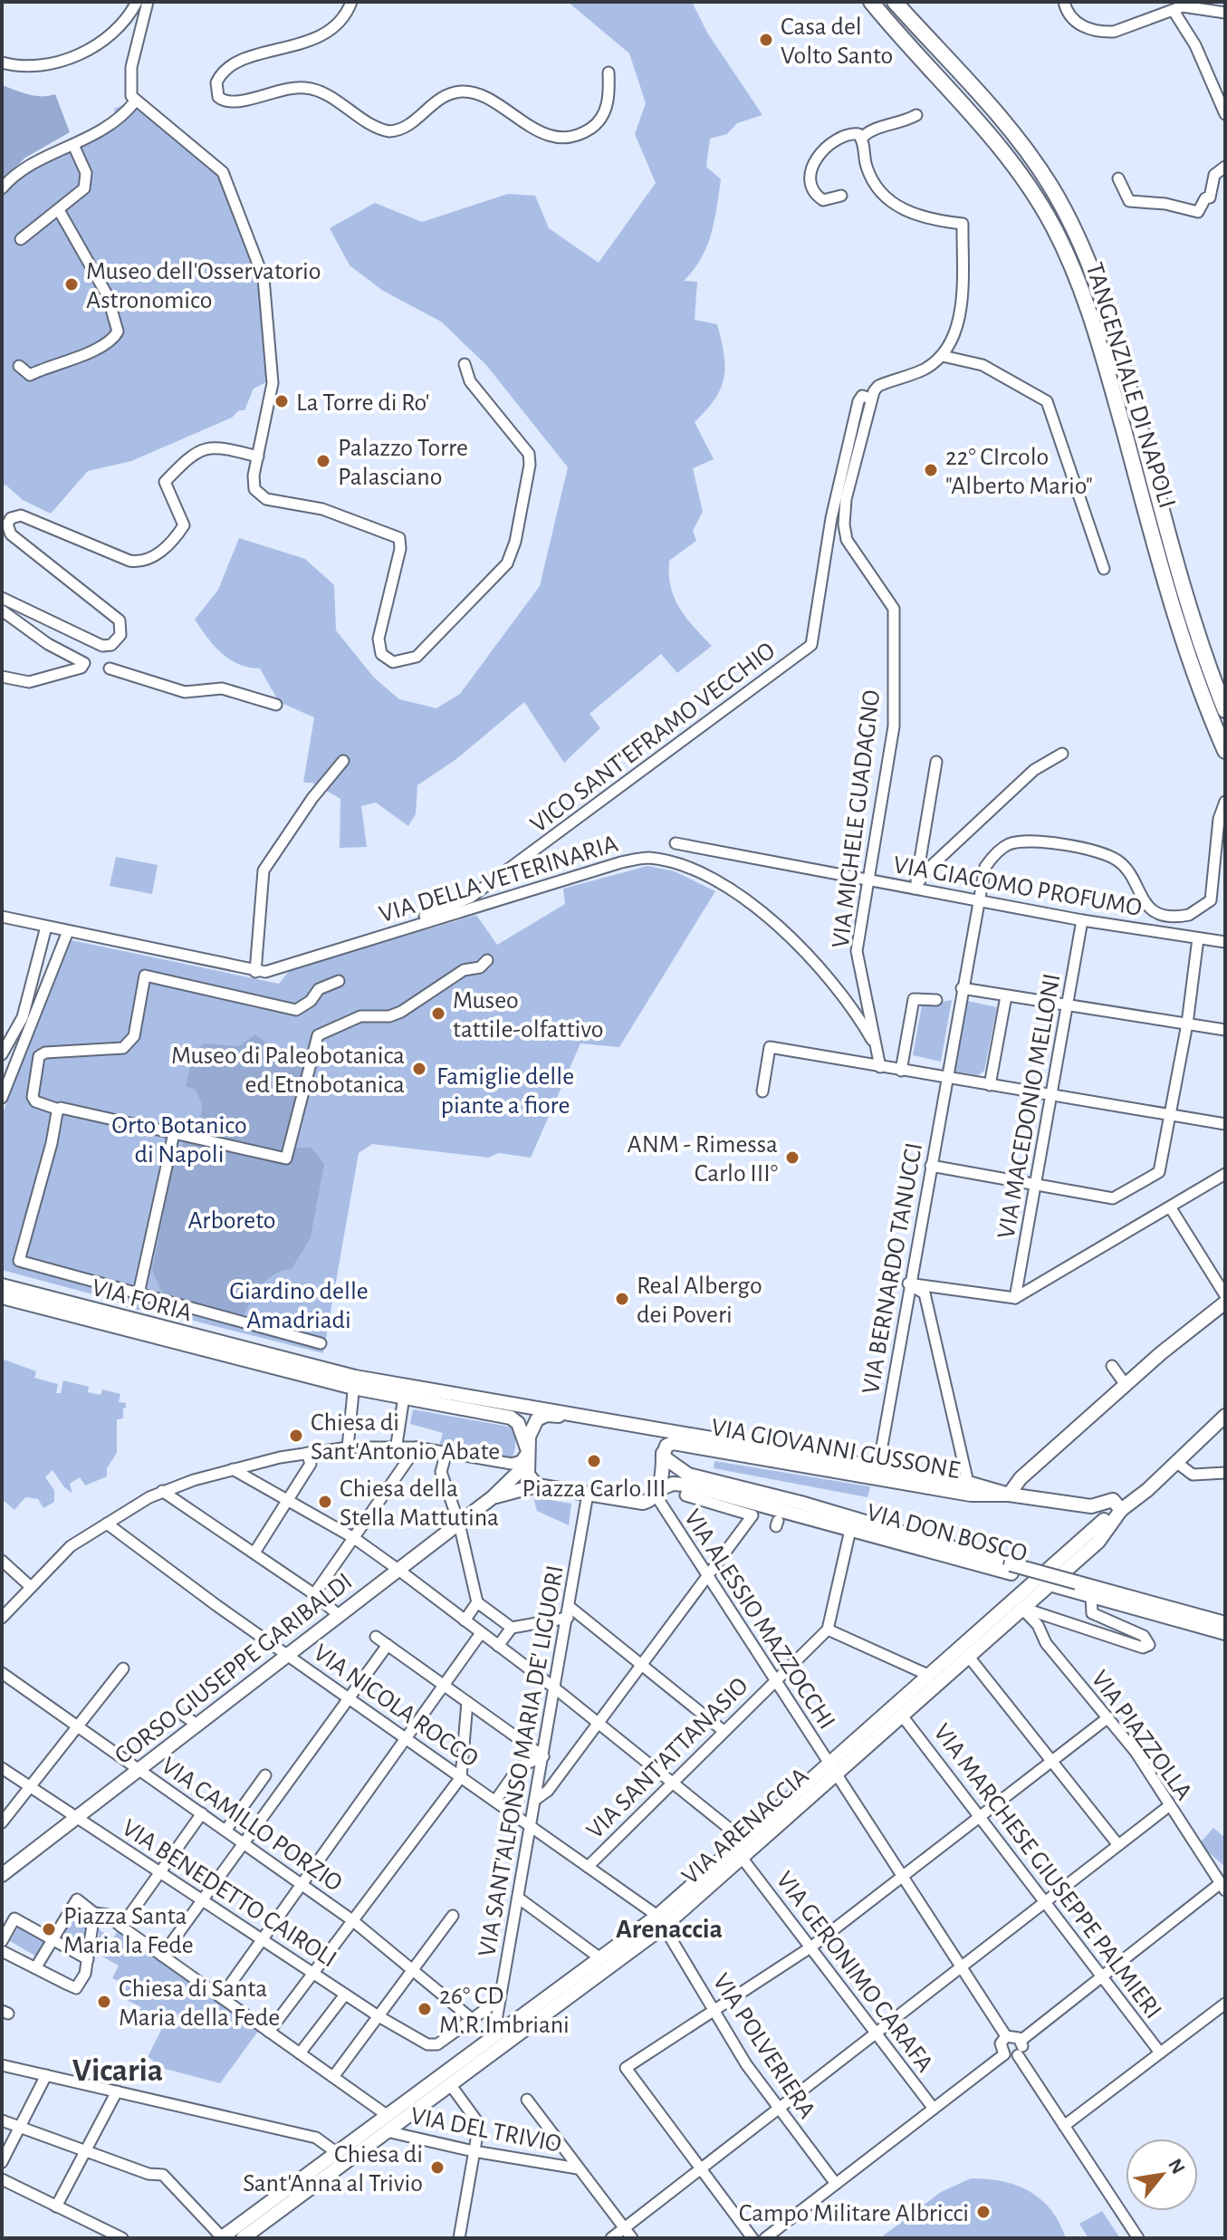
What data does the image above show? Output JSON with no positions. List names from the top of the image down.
{
  "streets": {
    "highway": ["TANGENZIALE DI NAPOLI"],
    "main road": [
      "VIA FORIA",
      "VIA GIOVANNI GUSSONE",
      "VIA DON BOSCO",
      "CORSO GIUSEPPE GARIBALDI",
      "VIA ARENACCIA"
    ],
    "street": [
      "VICO SANT'EFRAMO VECCHIO",
      "VIA MICHELE GUADAGNO",
      "VIA DELLA VETERINARIA",
      "VIA GIACOMO PROFUMO",
      "VIA MACEDONIO MELLONI",
      "VIA BERNARDO TANUCCI",
      "VIA ALESSIO MAZZOCCHI",
      "VIA NICOLA ROCCO",
      "VIA PIAZZOLLA",
      "VIA SANT'ATTANASIO",
      "VIA SANT'ALFONSO MARIA DE' LIGUORI",
      "VIA CAMILLO PORZIO",
      "VIA MARCHESE GIUSEPPE PALMIERI",
      "VIA BENEDETTO CAIROLI",
      "VIA GERONIMO CARAFA",
      "VIA POLVERIERA",
      "VIA DEL TRIVIO"
    ]
  },
  "crossings": [
    ["VICO SANT'EFRAMO VECCHIO", "VIA MICHELE GUADAGNO"],
    ["VICO SANT'EFRAMO VECCHIO", "VIA DELLA VETERINARIA"],
    ["VIA MICHELE GUADAGNO", "VIA DELLA VETERINARIA"],
    ["VIA MICHELE GUADAGNO", "VIA GIACOMO PROFUMO"],
    ["VIA GIACOMO PROFUMO", "VIA MACEDONIO MELLONI"],
    ["VIA GIACOMO PROFUMO", "VIA BERNARDO TANUCCI"],
    ["VIA BERNARDO TANUCCI", "VIA GIOVANNI GUSSONE"],
    ["VIA GIOVANNI GUSSONE", "VIA DON BOSCO"],
    ["VIA GIOVANNI GUSSONE", "VIA ARENACCIA"],
    ["VIA DON BOSCO", "VIA ALESSIO MAZZOCCHI"],
    ["VIA ALESSIO MAZZOCCHI", "VIA SANT'ATTANASIO"],
    ["VIA ALESSIO MAZZOCCHI", "VIA ARENACCIA"],
    ["CORSO GIUSEPPE GARIBALDI", "VIA NICOLA ROCCO"],
    ["CORSO GIUSEPPE GARIBALDI", "VIA SANT'ALFONSO MARIA DE' LIGUORI"],
    ["CORSO GIUSEPPE GARIBALDI", "VIA CAMILLO PORZIO"],
    ["CORSO GIUSEPPE GARIBALDI", "VIA BENEDETTO CAIROLI"],
    ["VIA NICOLA ROCCO", "VIA SANT'ATTANASIO"],
    ["VIA NICOLA ROCCO", "VIA SANT'ALFONSO MARIA DE' LIGUORI"],
    ["VIA NICOLA ROCCO", "VIA ARENACCIA"],
    ["VIA NICOLA ROCCO", "VIA POLVERIERA"],
    ["VIA PIAZZOLLA", "VIA ARENACCIA"],
    ["VIA SANT'ALFONSO MARIA DE' LIGUORI", "VIA ARENACCIA"],
    ["VIA CAMILLO PORZIO", "VIA BENEDETTO CAIROLI"],
    ["VIA ARENACCIA", "VIA MARCHESE GIUSEPPE PALMIERI"],
    ["VIA ARENACCIA", "VIA GERONIMO CARAFA"],
    ["VIA ARENACCIA", "VIA POLVERIERA"],
    ["VIA ARENACCIA", "VIA DEL TRIVIO"]
  ],
  "districts": ["Arenaccia", "Vicaria"],
  "parks": [
    "Famiglie delle piante a fiore",
    "Orto Botanico di Napoli",
    "Arboreto",
    "Giardino delle Amadriadi"
  ],
  "places": [
    "Casa del Volto Santo",
    "Museo dell'Osservatorio Astronomico",
    "La Torre di Ro'",
    "Palazzo Torre Palasciano",
    "22° CIrcolo \"Alberto Mario\"",
    "Museo tattile-olfattivo",
    "Museo di Paleobotanica ed Etnobotanica",
    "ANM - Rimessa Carlo III°",
    "Real Albergo dei Poveri",
    "Chiesa di Sant'Antonio Abate",
    "Piazza Carlo III",
    "Chiesa della Stella Mattutina",
    "Piazza Santa Maria la Fede",
    "Chiesa di Santa Maria della Fede",
    "26° CD M.R.Imbriani",
    "Chiesa di Sant'Anna al Trivio",
    "Campo Militare Albricci"
  ],
  "north": "top right"
}
